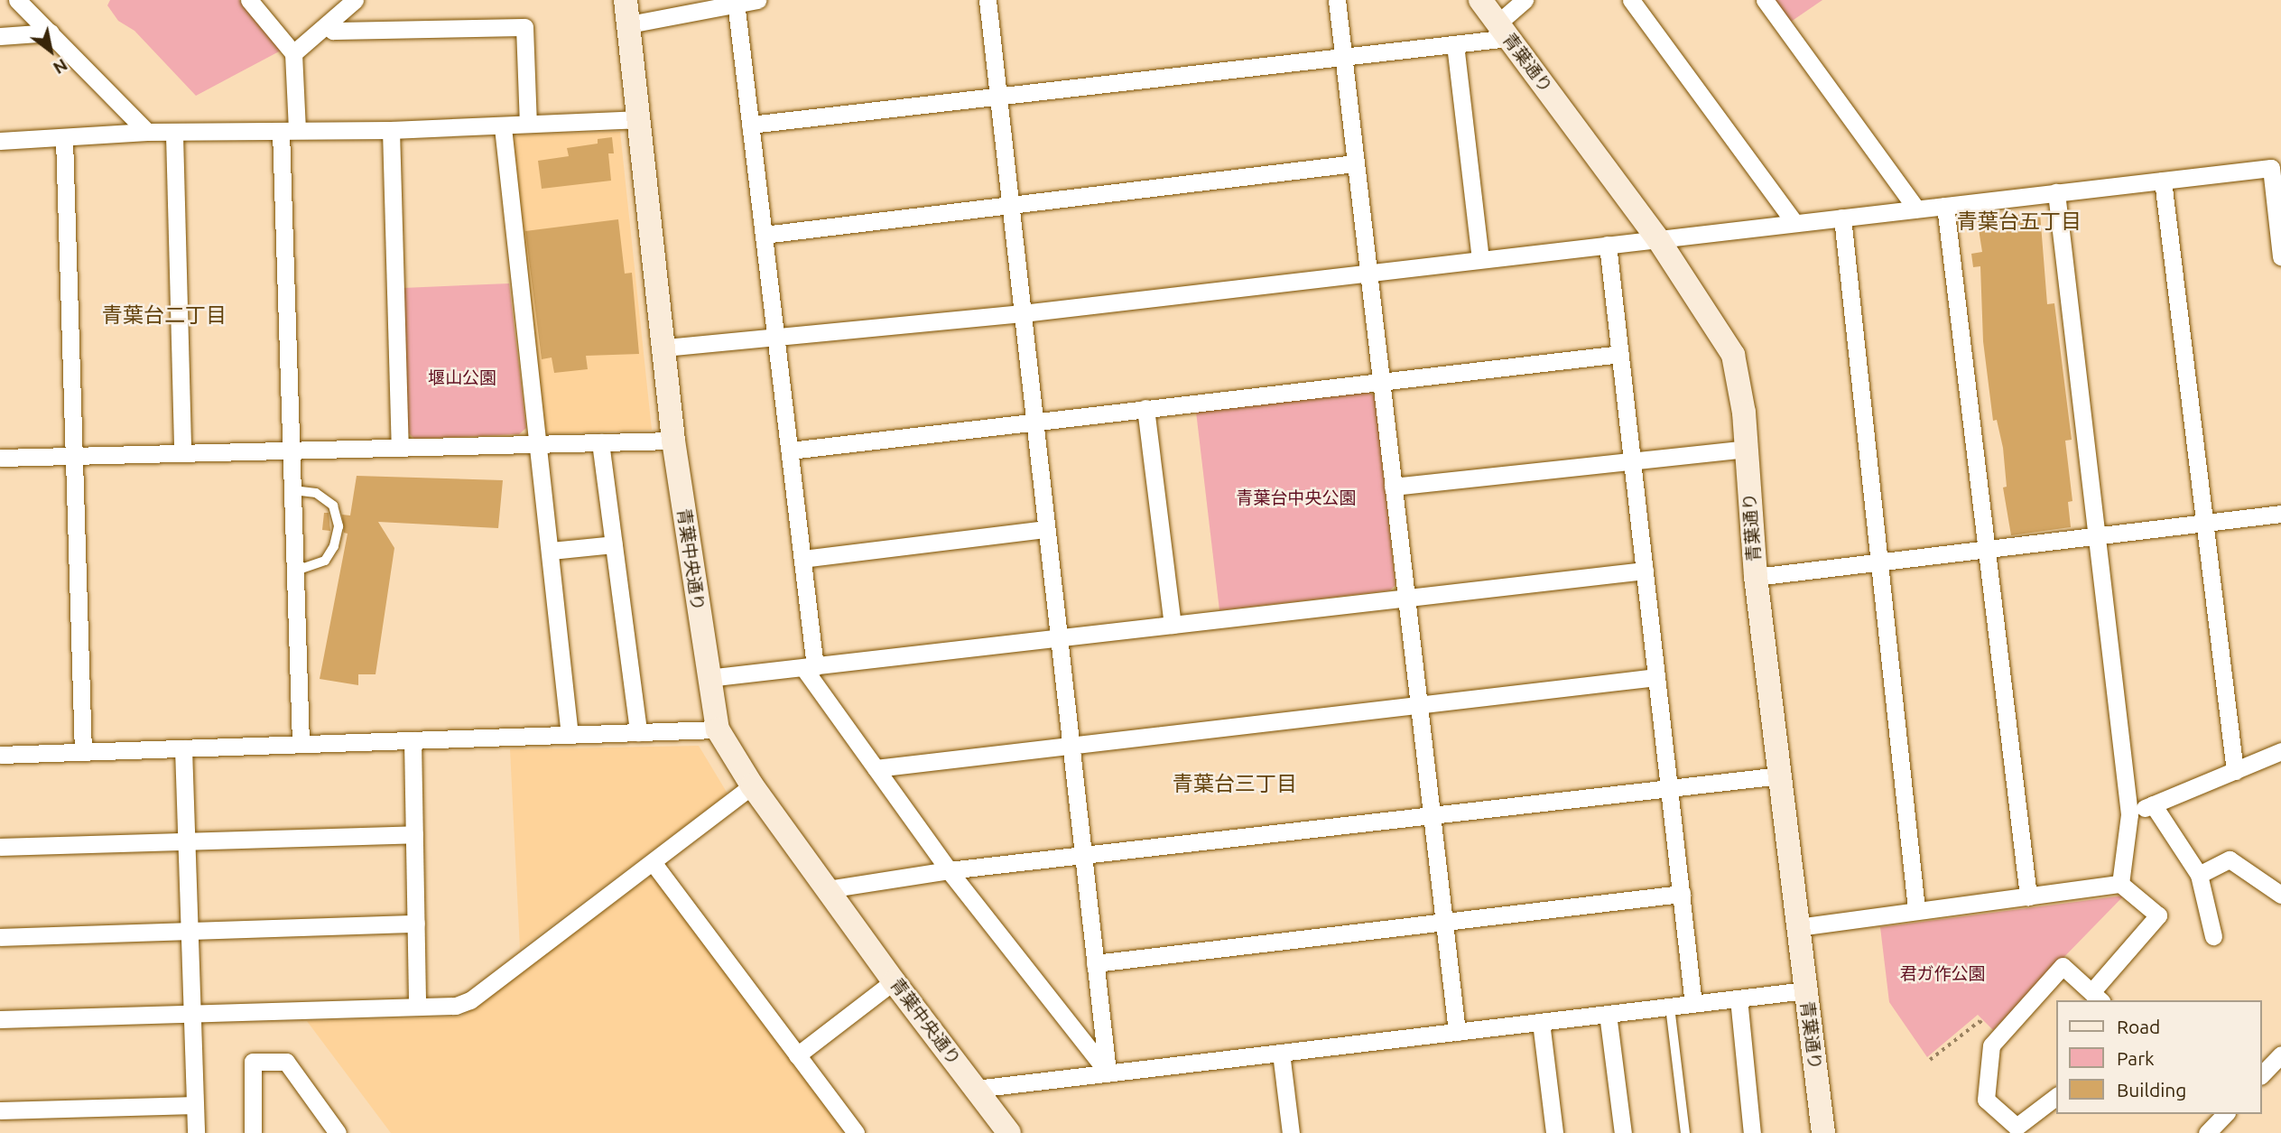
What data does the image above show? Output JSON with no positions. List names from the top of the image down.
{
  "streets": {
    "street": ["青葉通り", "青葉中央通り"]
  },
  "districts": ["青葉台五丁目", "青葉台二丁目", "青葉台三丁目"],
  "parks": ["堰山公園", "青葉台中央公園", "君ガ作公園"],
  "legend": ["Road", "Park", "Building"],
  "north": "bottom right"
}
